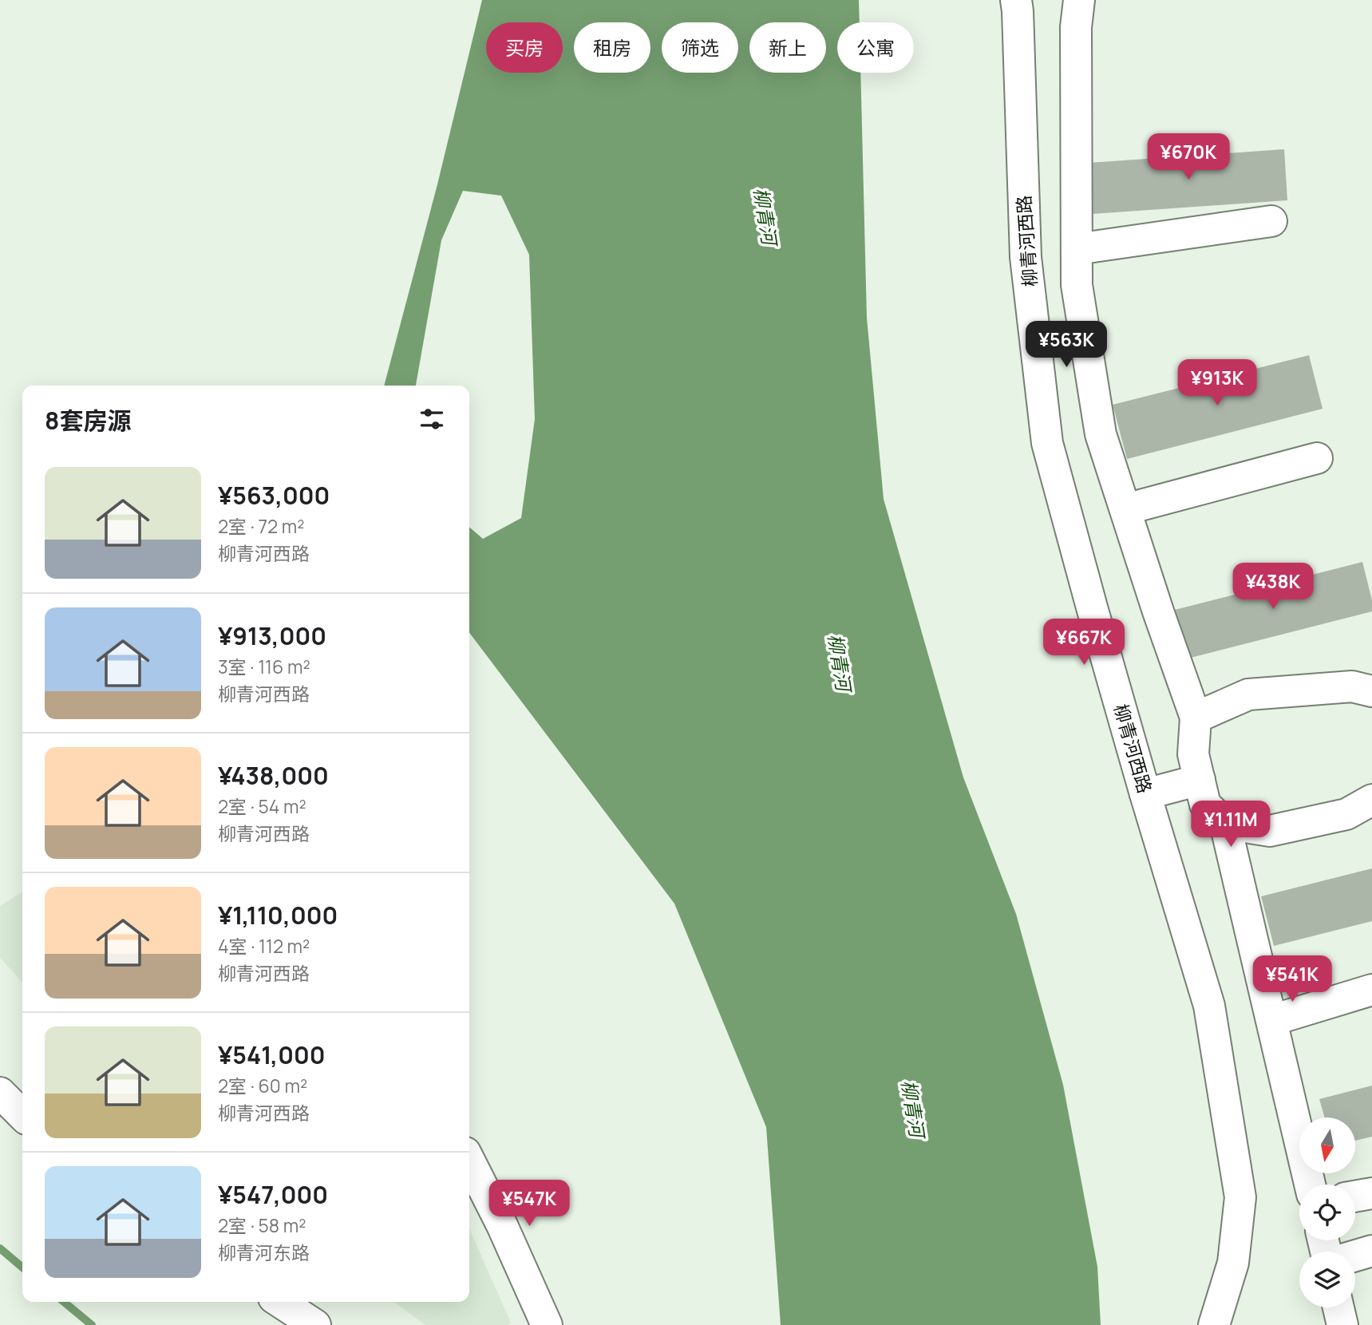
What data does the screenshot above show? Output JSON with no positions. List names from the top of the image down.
{
  "streets": {
    "street": ["柳青河西路"]
  },
  "water": ["柳青河"],
  "north": "bottom",
  "page": {
    "chip": [
      "买房",
      "租房",
      "筛选",
      "新上",
      "公寓"
    ],
    "price": [
      "¥670K",
      "¥563K",
      "¥913K",
      "¥438K",
      "¥667K",
      "¥1.11M",
      "¥541K",
      "¥547K"
    ],
    "heading": "8套房源",
    "list": [
      {
        "name": "¥563,000",
        "note": "2室 · 72 m² · 柳青河西路"
      },
      {
        "name": "¥913,000",
        "note": "3室 · 116 m² · 柳青河西路"
      },
      {
        "name": "¥438,000",
        "note": "2室 · 54 m² · 柳青河西路"
      },
      {
        "name": "¥1,110,000",
        "note": "4室 · 112 m² · 柳青河西路"
      },
      {
        "name": "¥541,000",
        "note": "2室 · 60 m² · 柳青河西路"
      },
      {
        "name": "¥547,000",
        "note": "2室 · 58 m² · 柳青河东路"
      }
    ]
  }
}
